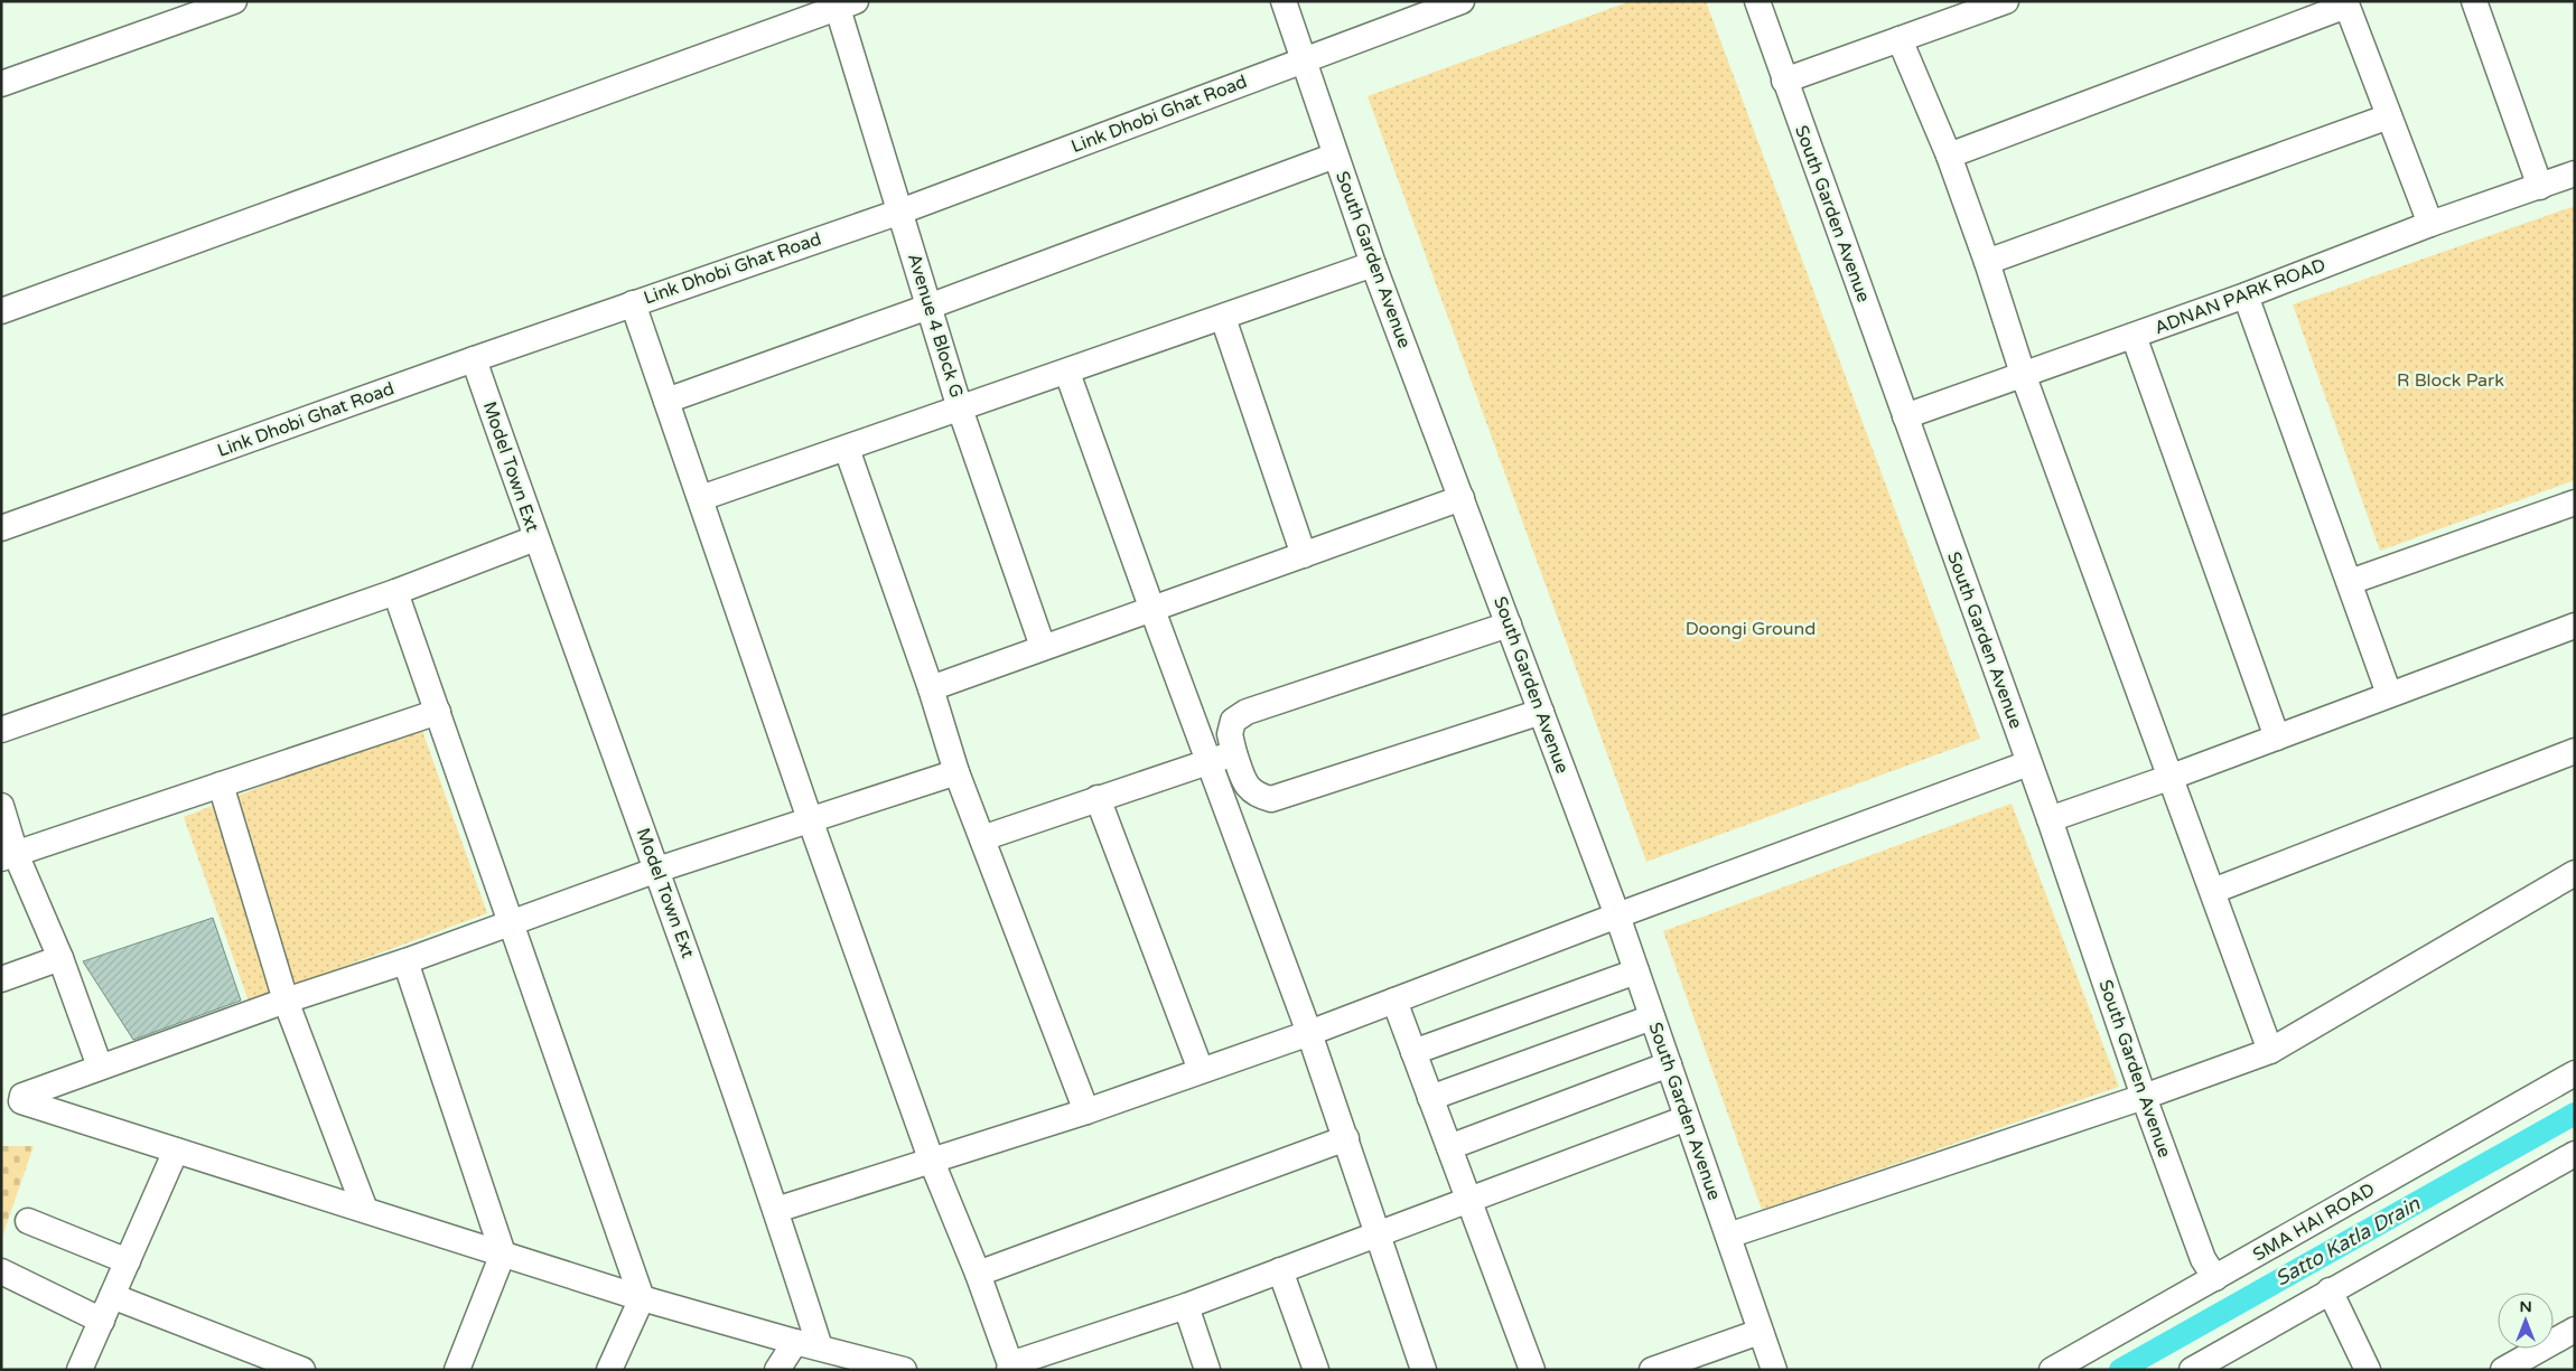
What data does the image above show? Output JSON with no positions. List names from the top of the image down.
{
  "streets": {
    "street": [
      "Link Dhobi Ghat Road",
      "South Garden Avenue",
      "ADNAN PARK ROAD",
      "Avenue 4 Block G",
      "Model Town Ext",
      "SMA HAI ROAD"
    ]
  },
  "crossings": [
    ["Link Dhobi Ghat Road", "South Garden Avenue"],
    ["Link Dhobi Ghat Road", "Avenue 4 Block G"],
    ["Link Dhobi Ghat Road", "Model Town Ext"],
    ["South Garden Avenue", "ADNAN PARK ROAD"],
    ["South Garden Avenue", "SMA HAI ROAD"]
  ],
  "water": ["Satto Katla Drain"],
  "parks": ["R Block Park", "Doongi Ground"],
  "north": "top"
}
